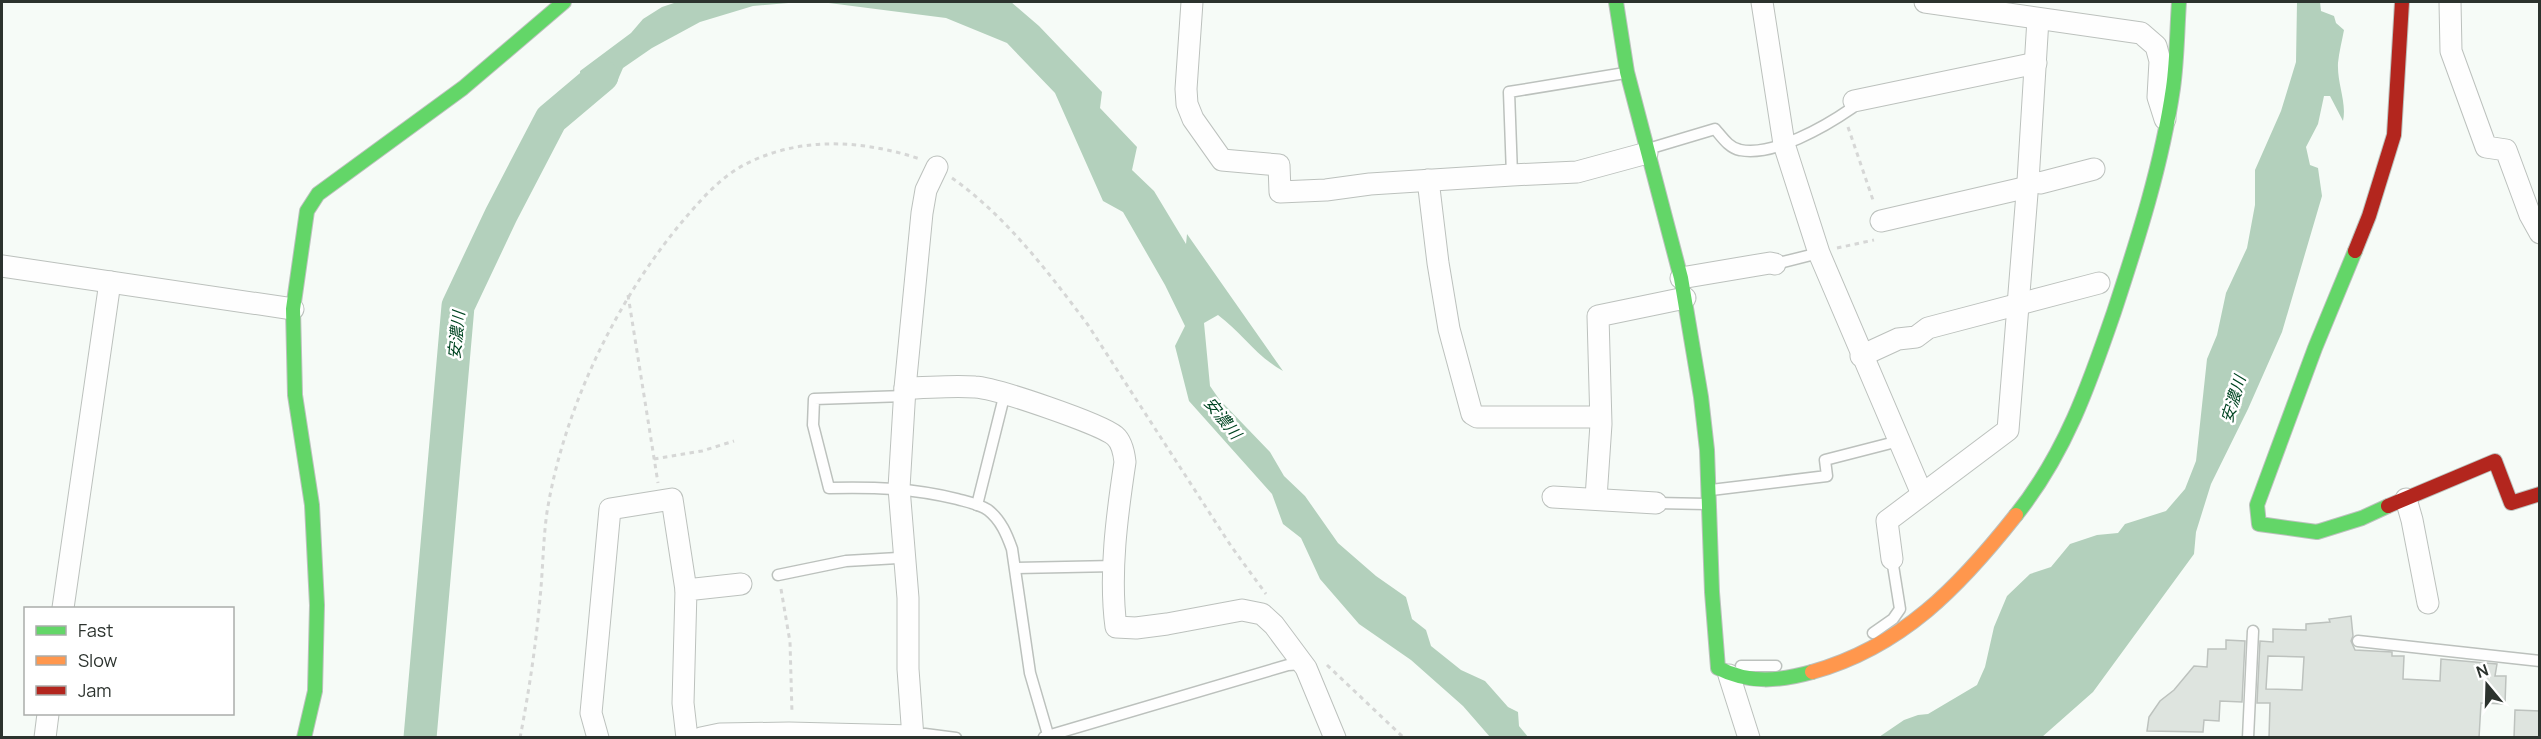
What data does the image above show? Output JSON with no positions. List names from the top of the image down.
{
  "water": ["安濃川"],
  "legend": ["Fast", "Slow", "Jam"],
  "north": "top"
}
